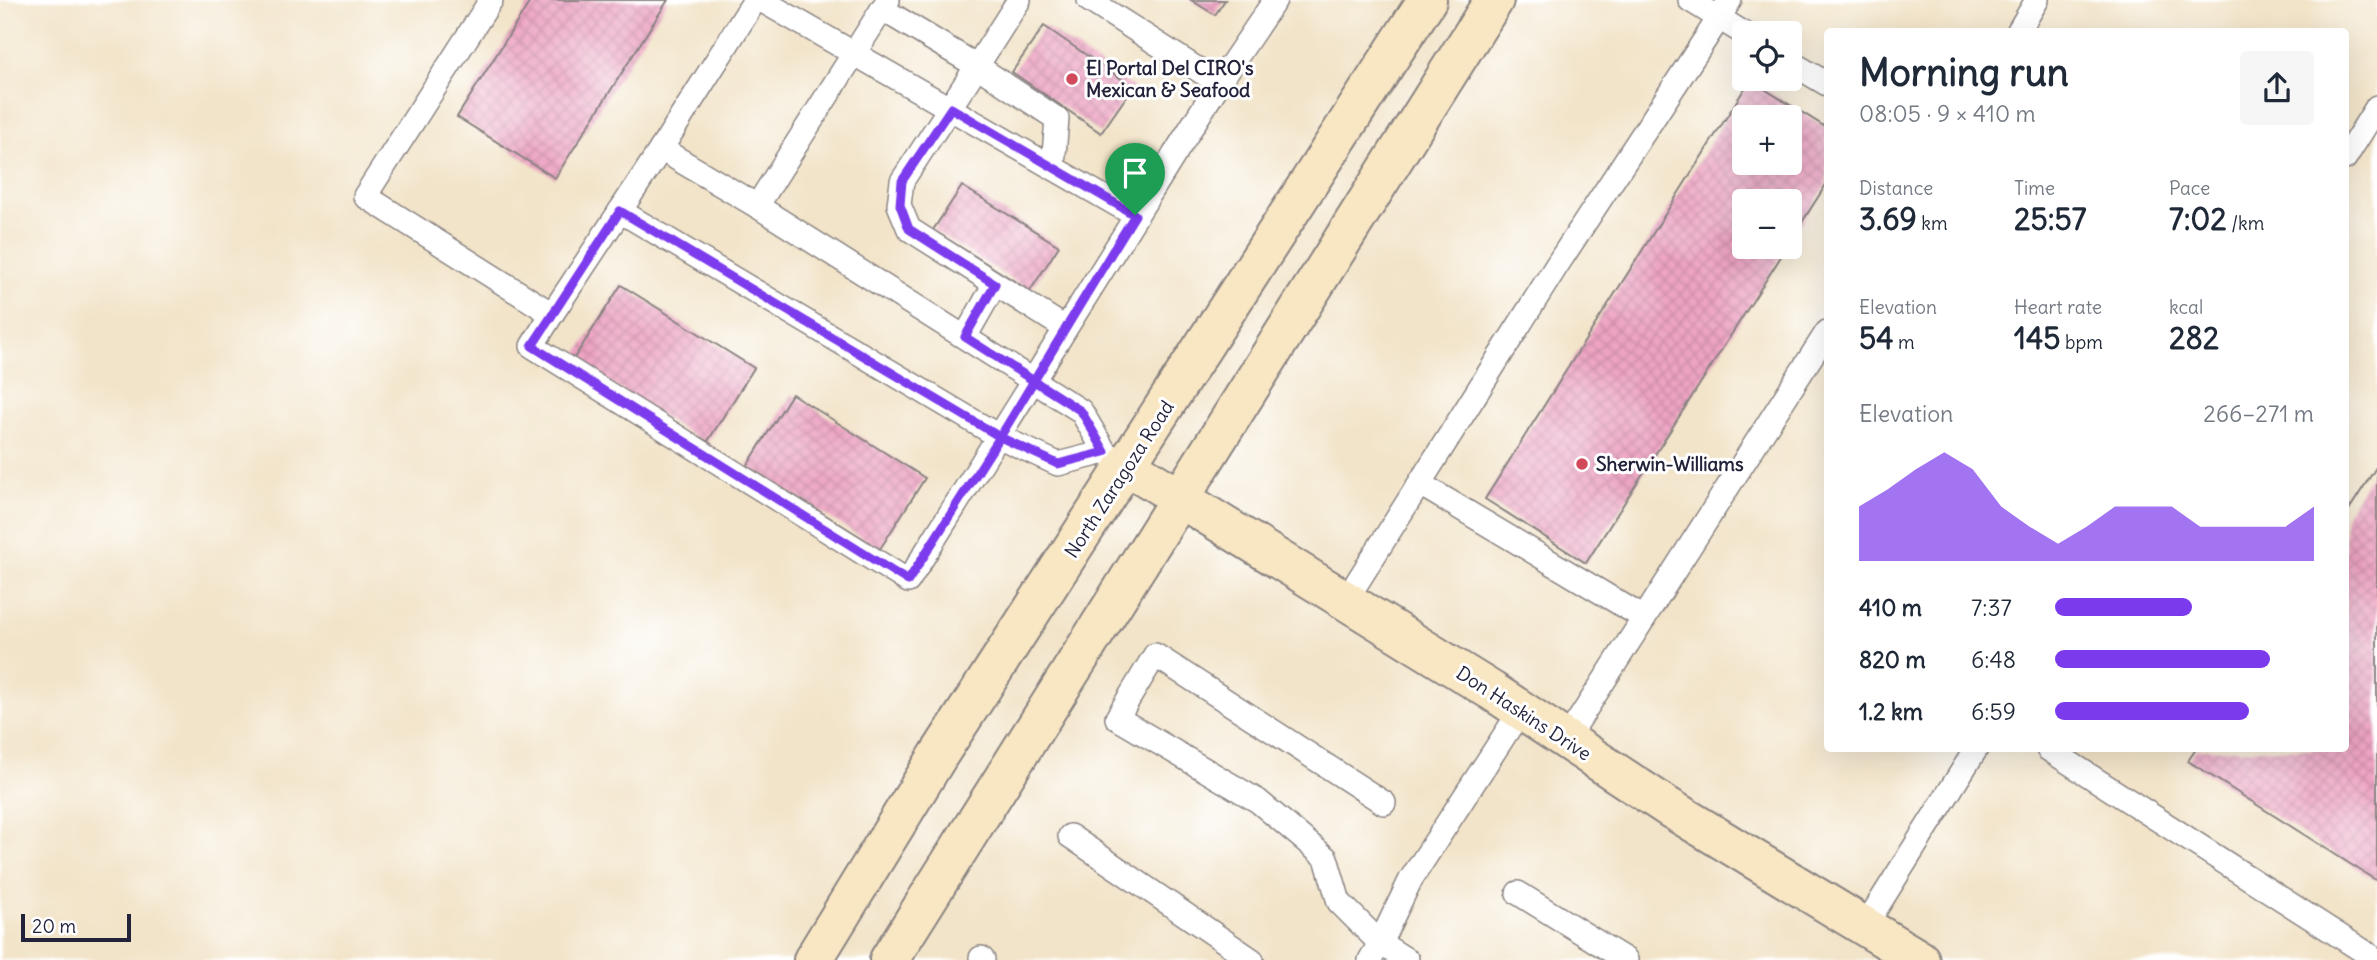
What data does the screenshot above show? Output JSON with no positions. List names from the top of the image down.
{
  "streets": {
    "main road": ["North Zaragoza Road", "Don Haskins Drive"]
  },
  "crossings": [
    ["North Zaragoza Road", "Don Haskins Drive"]
  ],
  "places": ["El Portal Del CIRO's Mexican & Seafood", "Sherwin-Williams"],
  "scale_bar": "20 m",
  "page": {
    "map_buttons": ["+", "−"],
    "heading": ["Morning run", "08:05 · 9 × 410 m"],
    "stats": [
      ["Distance", "3.69 km"],
      ["Time", "25:57"],
      ["Pace", "7:02 /km"],
      ["Elevation", "54 m"],
      ["Heart rate", "145 bpm"],
      ["kcal", "282"]
    ],
    "chart": ["Elevation", "266–271 m"],
    "list": [
      {
        "name": "410 m",
        "note": "7:37"
      },
      {
        "name": "820 m",
        "note": "6:48"
      },
      {
        "name": "1.2 km",
        "note": "6:59"
      }
    ],
    "scale": "20 m"
  }
}
